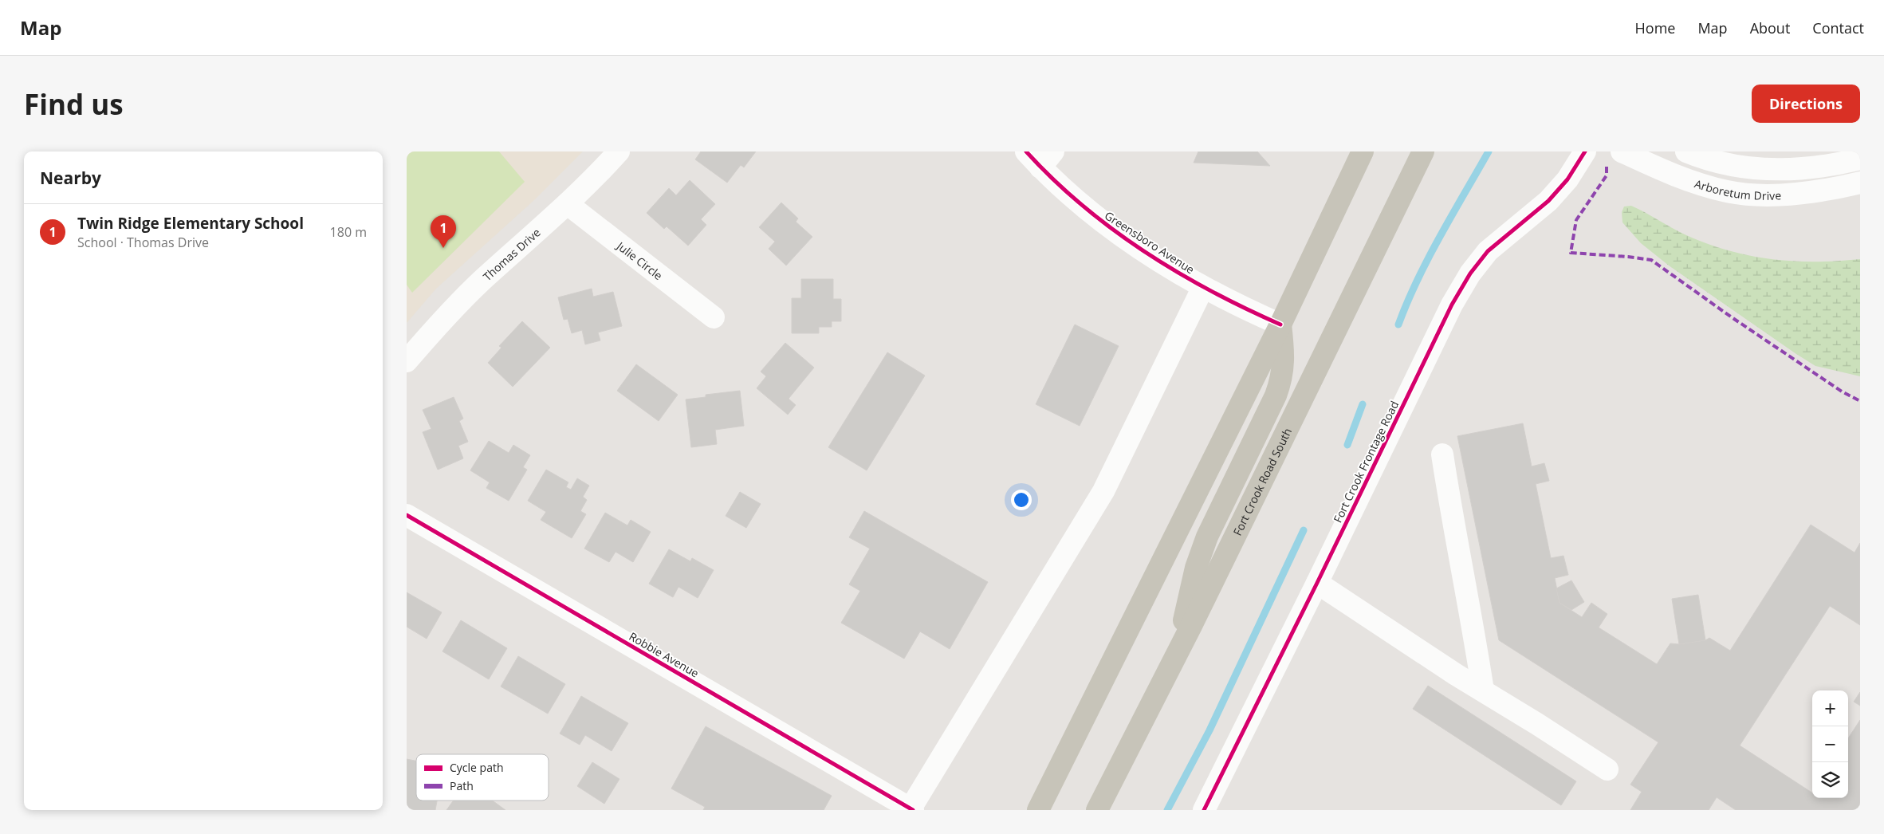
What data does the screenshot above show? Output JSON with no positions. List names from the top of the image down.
{
  "streets": {
    "main road": ["Fort Crook Road South"],
    "street": [
      "Arboretum Drive",
      "Greensboro Avenue",
      "Thomas Drive",
      "Julie Circle",
      "Fort Crook Frontage Road",
      "Robbie Avenue"
    ]
  },
  "crossings": [
    ["Thomas Drive", "Julie Circle"]
  ],
  "legend": ["Cycle path", "Path"],
  "page": {
    "header": "Map",
    "nav": [
      "Home",
      "Map",
      "About",
      "Contact"
    ],
    "buttons": "Directions",
    "title": "Find us",
    "heading": "Nearby",
    "list": [
      {
        "mark": "1",
        "name": "Twin Ridge Elementary School",
        "note": "School · Thomas Drive",
        "value": "180 m"
      }
    ],
    "pins": "1",
    "map_buttons": ["+", "−"]
  }
}
